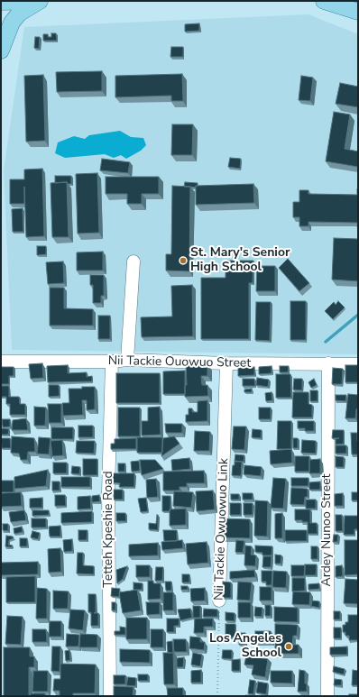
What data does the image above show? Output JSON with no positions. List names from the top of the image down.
{
  "streets": {
    "street": [
      "Nii Tackie Ouowuo Street",
      "Tetteh Kpeshie Road",
      "Nii Tackie Owuowuo Link",
      "Ardey Nunoo Street"
    ]
  },
  "crossings": [
    ["Nii Tackie Ouowuo Street", "Tetteh Kpeshie Road"],
    ["Nii Tackie Ouowuo Street", "Nii Tackie Owuowuo Link"],
    ["Nii Tackie Ouowuo Street", "Ardey Nunoo Street"]
  ],
  "places": ["St. Mary's Senior High School", "Los Angeles School"]
}
